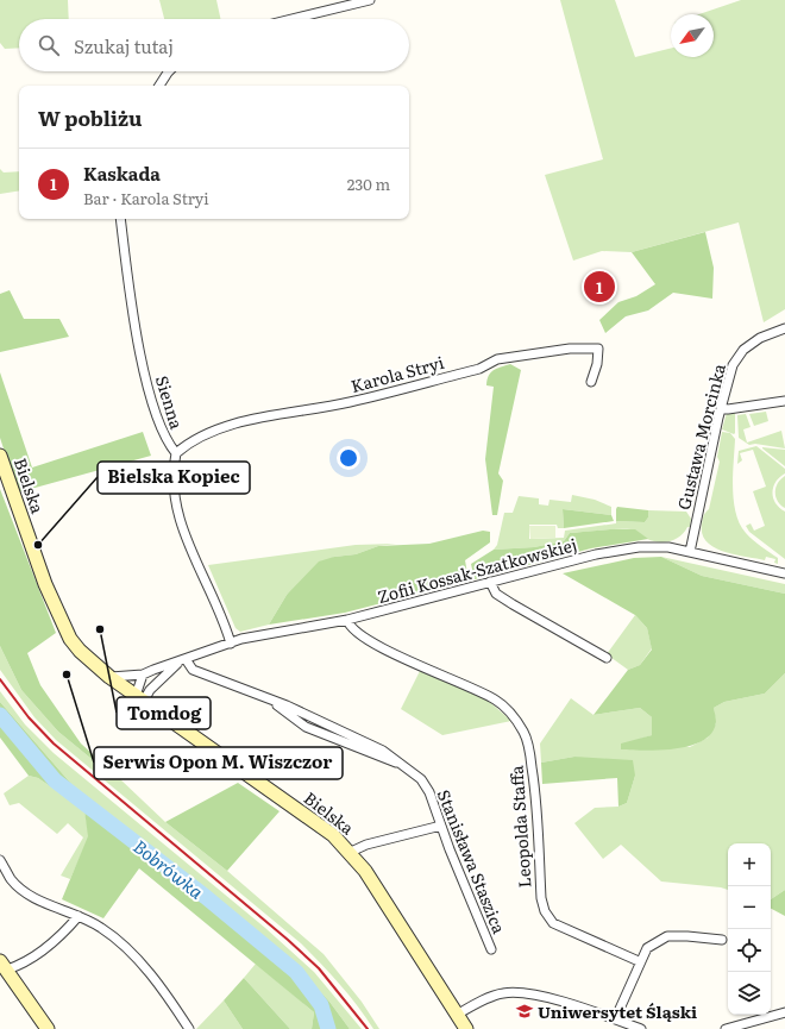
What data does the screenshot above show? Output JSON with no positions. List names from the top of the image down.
{
  "streets": {
    "street": [
      "Karola Stryi",
      "Sienna",
      "Gustawa Morcinka",
      "Bielska",
      "Zofii Kossak-Szatkowskiej",
      "Leopolda Staffa",
      "Stanisława Staszica"
    ]
  },
  "crossings": [
    ["Karola Stryi", "Sienna"],
    ["Sienna", "Zofii Kossak-Szatkowskiej"],
    ["Gustawa Morcinka", "Zofii Kossak-Szatkowskiej"],
    ["Bielska", "Zofii Kossak-Szatkowskiej"],
    ["Zofii Kossak-Szatkowskiej", "Leopolda Staffa"],
    ["Zofii Kossak-Szatkowskiej", "Stanisława Staszica"]
  ],
  "water": ["Bobrówka"],
  "places": {
    "other": ["Bielska Kopiec", "Tomdog", "Serwis Opon M. Wiszczor"],
    "school or university": ["Uniwersytet Śląski"]
  },
  "north": "bottom left",
  "page": {
    "search": "Szukaj tutaj",
    "heading": "W pobliżu",
    "list": [
      {
        "mark": "1",
        "name": "Kaskada",
        "note": "Bar · Karola Stryi",
        "value": "230 m"
      }
    ],
    "pins": "1",
    "map_buttons": ["+", "−"]
  }
}
